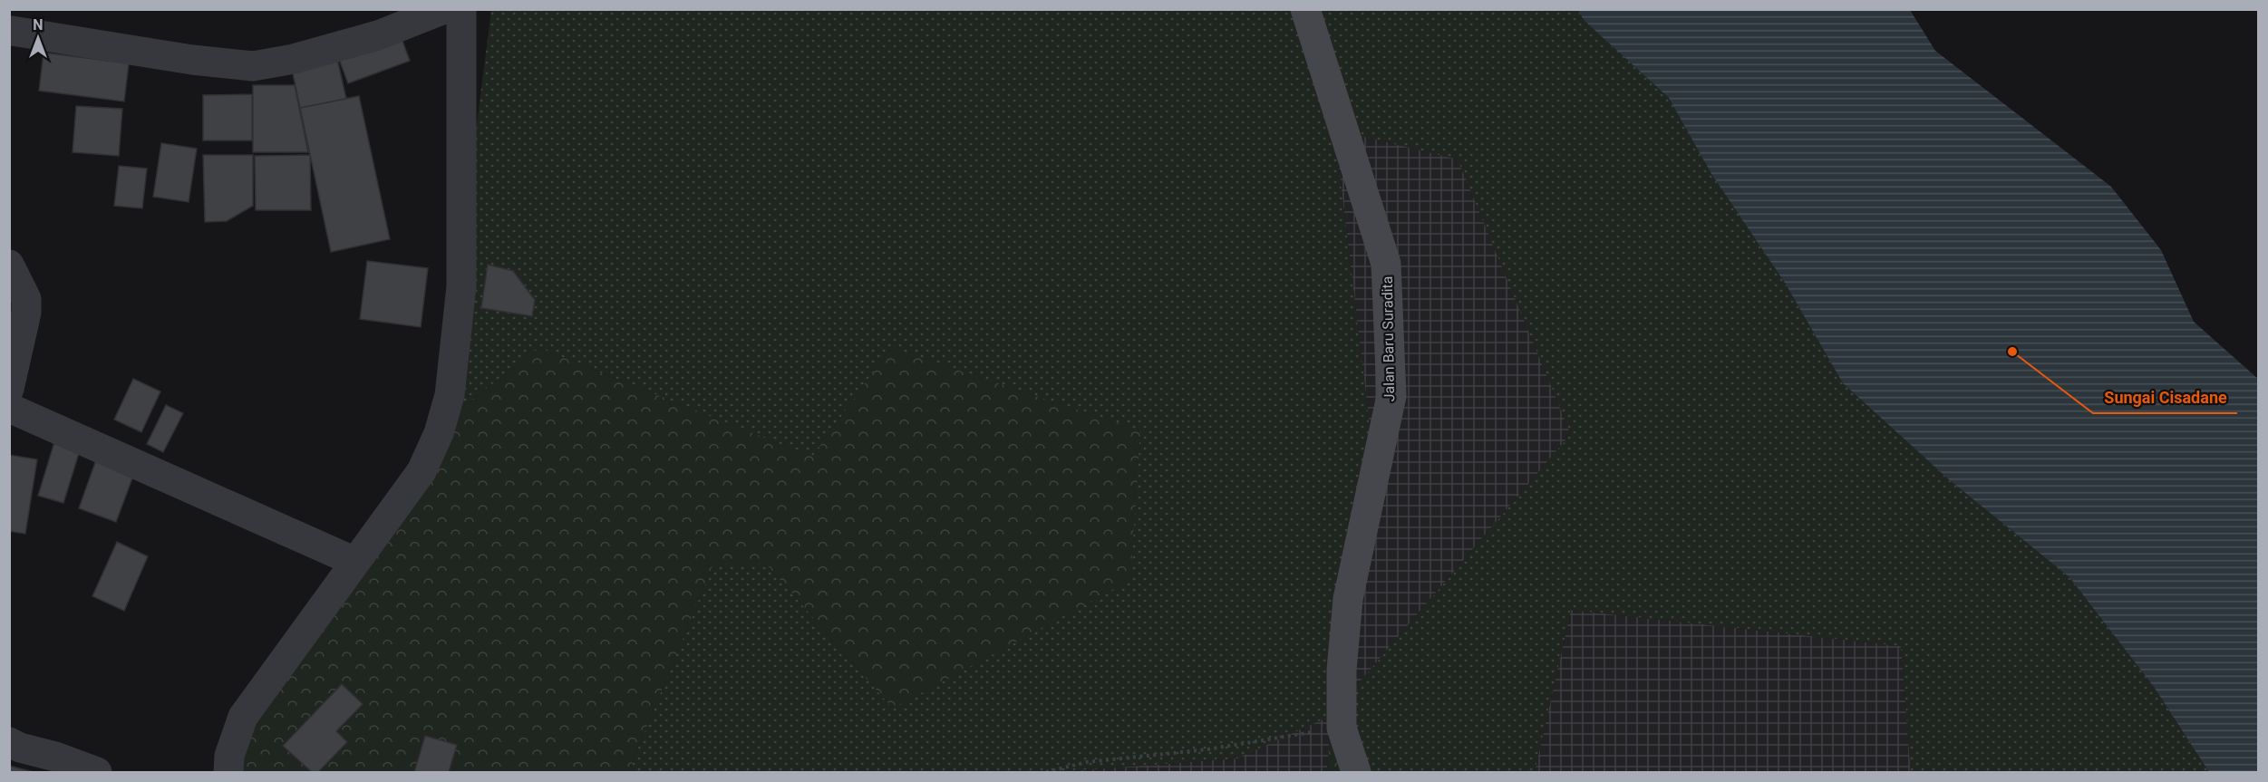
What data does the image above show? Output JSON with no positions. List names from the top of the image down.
{
  "streets": {
    "main road": ["Jalan Baru Suradita"]
  },
  "places": ["Sungai Cisadane"],
  "north": "top"
}
